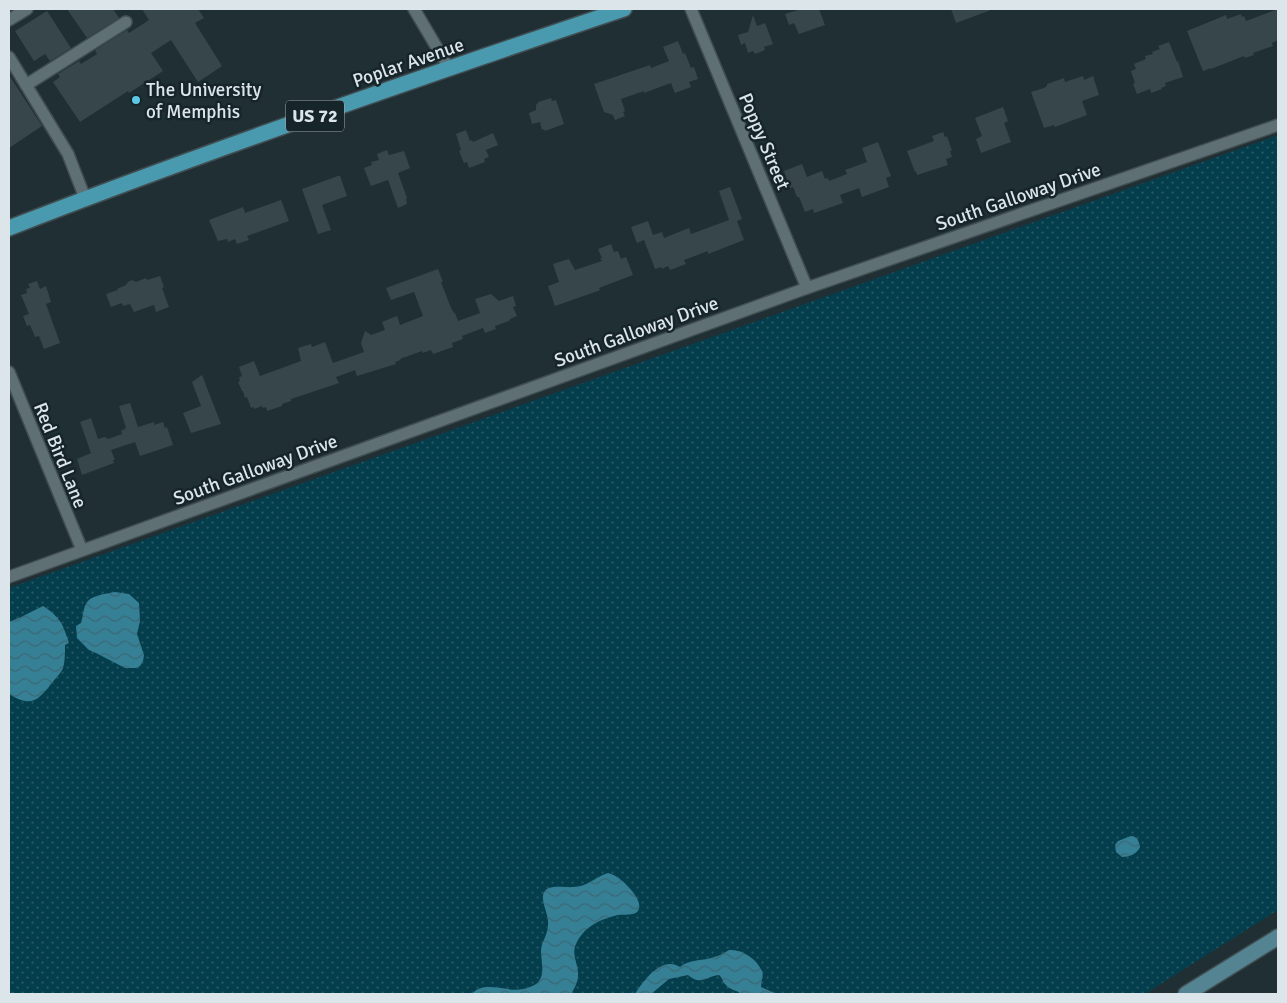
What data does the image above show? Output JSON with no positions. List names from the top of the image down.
{
  "streets": {
    "main road": ["Poplar Avenue", "US 72"],
    "street": ["Poppy Street", "South Galloway Drive", "Red Bird Lane"]
  },
  "crossings": [
    ["Poppy Street", "South Galloway Drive"],
    ["South Galloway Drive", "Red Bird Lane"]
  ],
  "places": ["The University of Memphis"]
}
